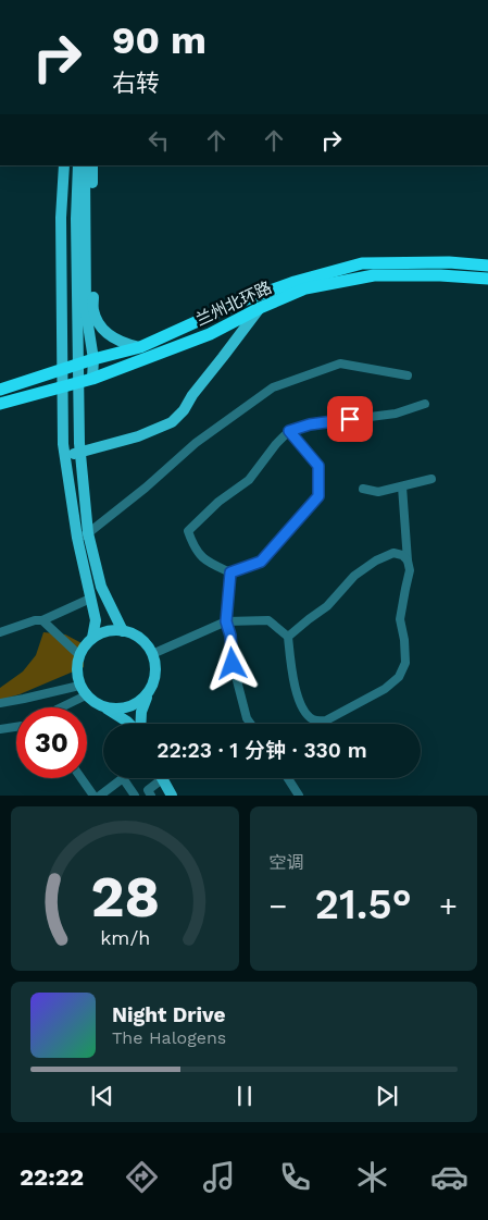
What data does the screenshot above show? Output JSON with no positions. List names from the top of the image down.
{
  "streets": {
    "highway": ["兰州北环路"]
  },
  "page": {
    "turn": ["90 m", "右转"],
    "limit": "30",
    "trip": "22:23 · 1 分钟 · 330 m",
    "tile": "空调",
    "heat": ["−", "21.5°", "+"],
    "song": ["Night Drive", "The Halogens"],
    "tabs": "22:22",
    "gauge": ["28", "km/h"]
  }
}
